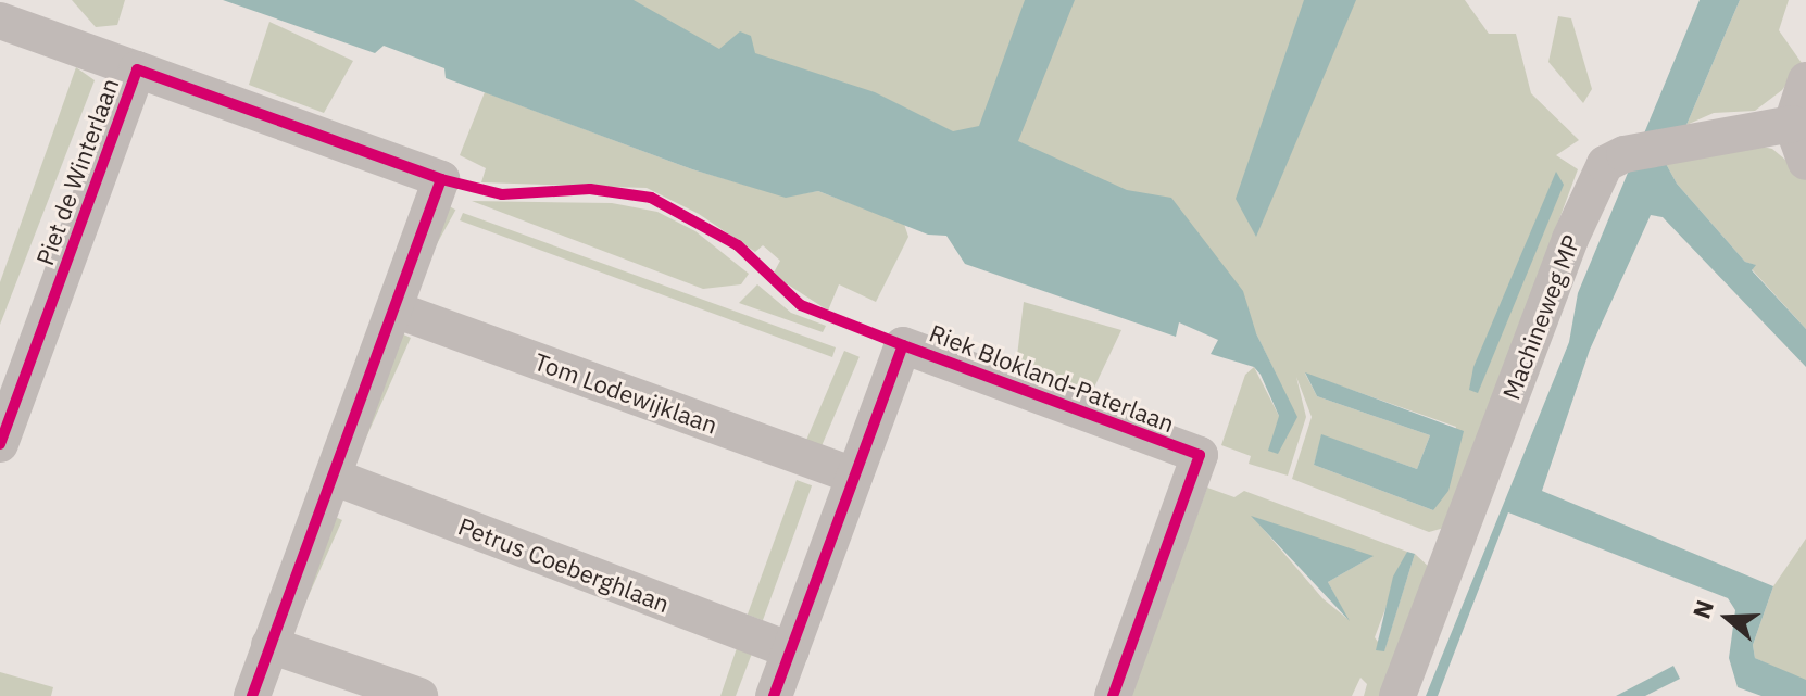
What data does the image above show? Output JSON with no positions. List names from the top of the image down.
{
  "streets": {
    "street": [
      "Piet de Winterlaan",
      "Machineweg MP",
      "Riek Blokland-Paterlaan",
      "Tom Lodewijklaan",
      "Petrus Coeberghlaan"
    ]
  },
  "crossings": [
    ["Piet de Winterlaan", "Tom Lodewijklaan"],
    ["Piet de Winterlaan", "Petrus Coeberghlaan"],
    ["Riek Blokland-Paterlaan", "Tom Lodewijklaan"],
    ["Riek Blokland-Paterlaan", "Petrus Coeberghlaan"]
  ],
  "north": "left"
}
